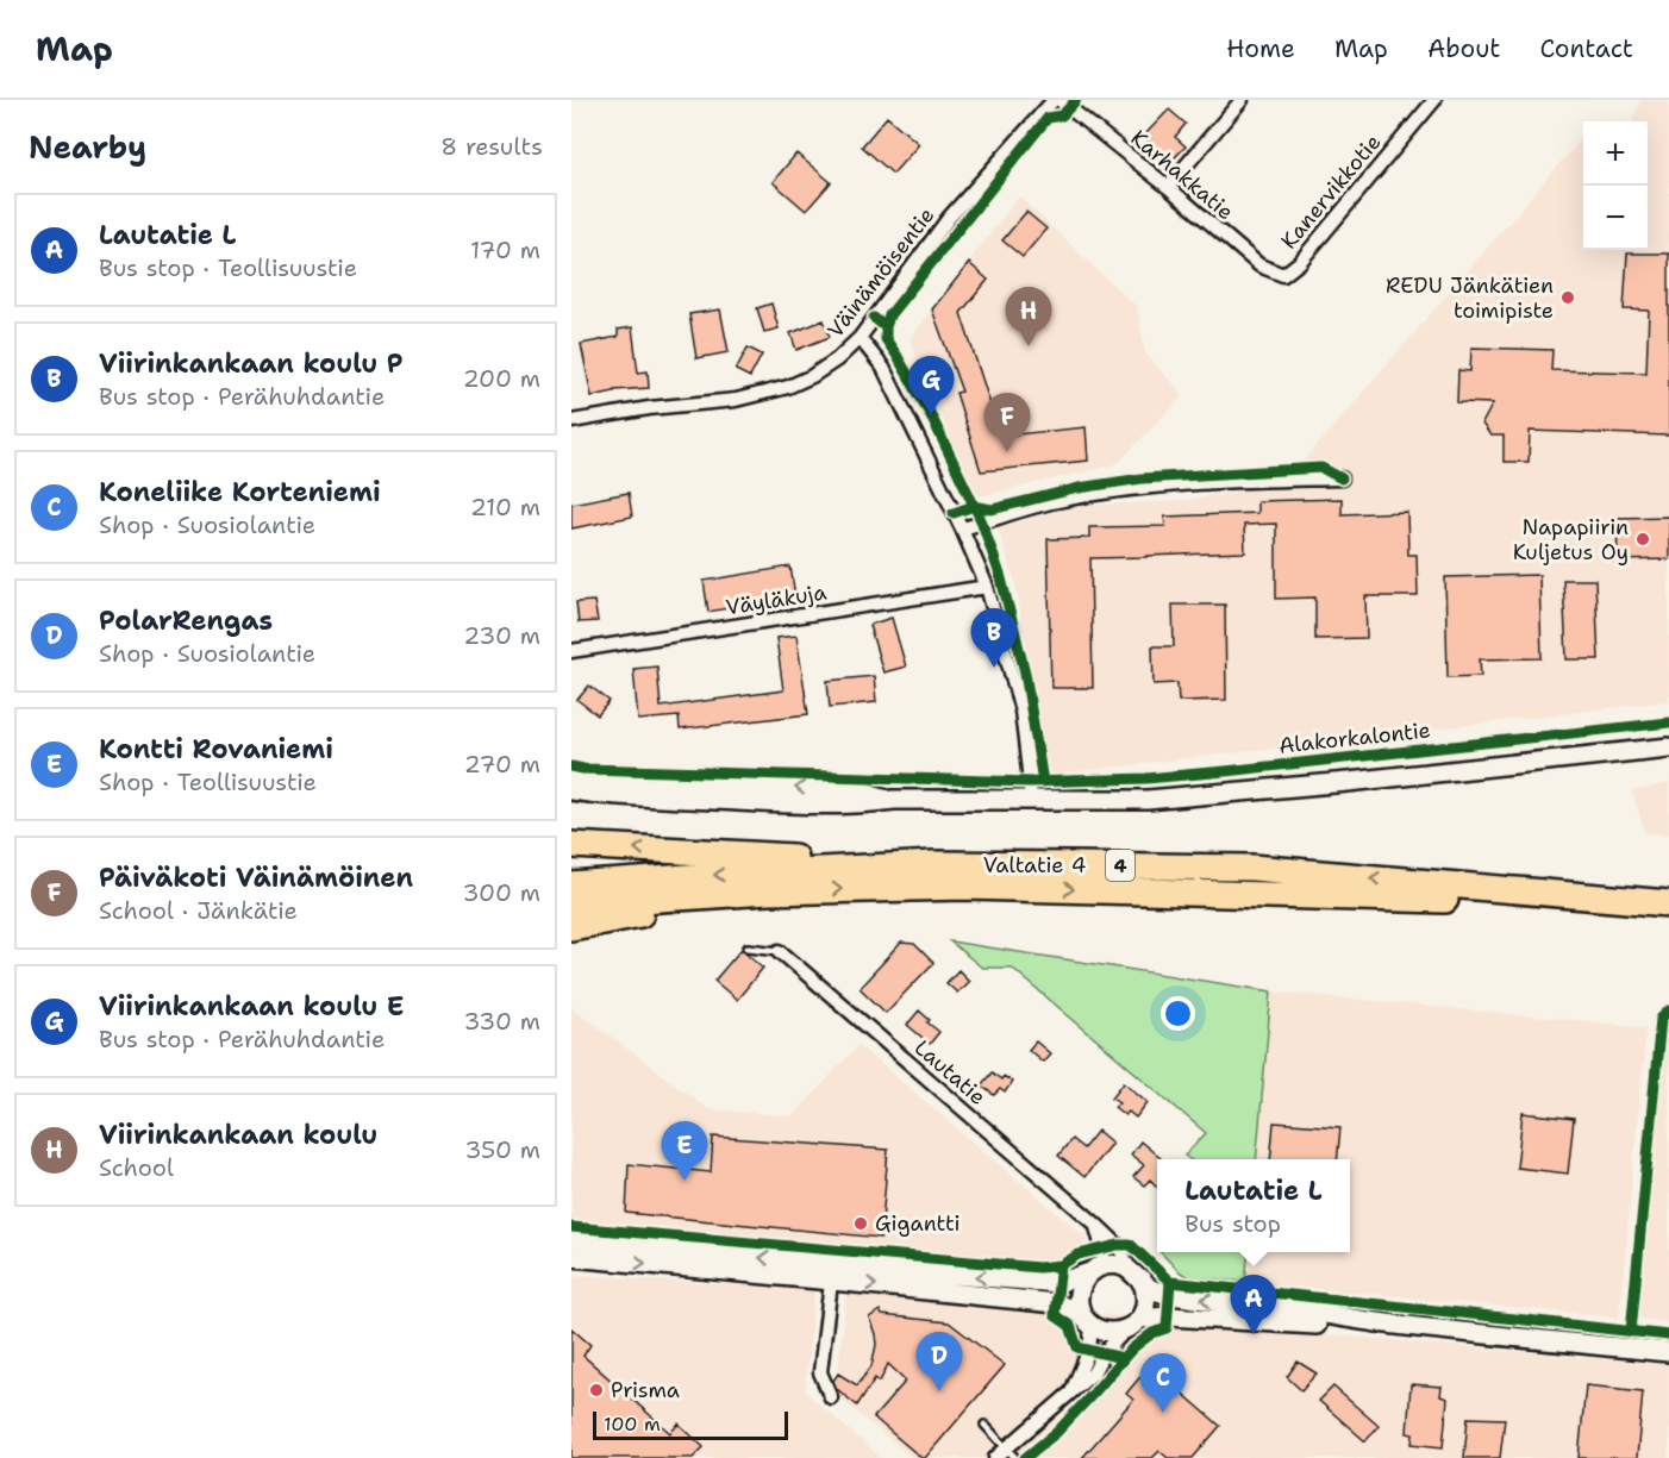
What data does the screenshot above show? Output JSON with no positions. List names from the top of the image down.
{
  "streets": {
    "highway": ["Valtatie 4", "4"],
    "street": [
      "Karhakkatie",
      "Kanervikkotie",
      "Väinämöisentie",
      "Väyläkuja",
      "Alakorkalontie",
      "Lautatie"
    ]
  },
  "crossings": [
    ["Karhakkatie", "Kanervikkotie"]
  ],
  "places": [
    "REDU Jänkätien toimipiste",
    "Napapiirin Kuljetus Oy",
    "Gigantti",
    "Prisma"
  ],
  "scale_bar": "100 m",
  "page": {
    "header": "Map",
    "nav": [
      "Home",
      "Map",
      "About",
      "Contact"
    ],
    "heading": ["Nearby", "8 results"],
    "map_buttons": ["+", "−"],
    "list": [
      {
        "mark": "A",
        "name": "Lautatie L",
        "note": "Bus stop · Teollisuustie",
        "value": "170 m"
      },
      {
        "mark": "B",
        "name": "Viirinkankaan koulu P",
        "note": "Bus stop · Perähuhdantie",
        "value": "200 m"
      },
      {
        "mark": "C",
        "name": "Koneliike Korteniemi",
        "note": "Shop · Suosiolantie",
        "value": "210 m"
      },
      {
        "mark": "D",
        "name": "PolarRengas",
        "note": "Shop · Suosiolantie",
        "value": "230 m"
      },
      {
        "mark": "E",
        "name": "Kontti Rovaniemi",
        "note": "Shop · Teollisuustie",
        "value": "270 m"
      },
      {
        "mark": "F",
        "name": "Päiväkoti Väinämöinen",
        "note": "School · Jänkätie",
        "value": "300 m"
      },
      {
        "mark": "G",
        "name": "Viirinkankaan koulu E",
        "note": "Bus stop · Perähuhdantie",
        "value": "330 m"
      },
      {
        "mark": "H",
        "name": "Viirinkankaan koulu",
        "note": "School",
        "value": "350 m"
      }
    ],
    "pins": [
      "H",
      "G",
      "F",
      "B",
      "E",
      "A",
      "D",
      "C"
    ],
    "popup": ["Lautatie L", "Bus stop"],
    "scale": "100 m"
  }
}
